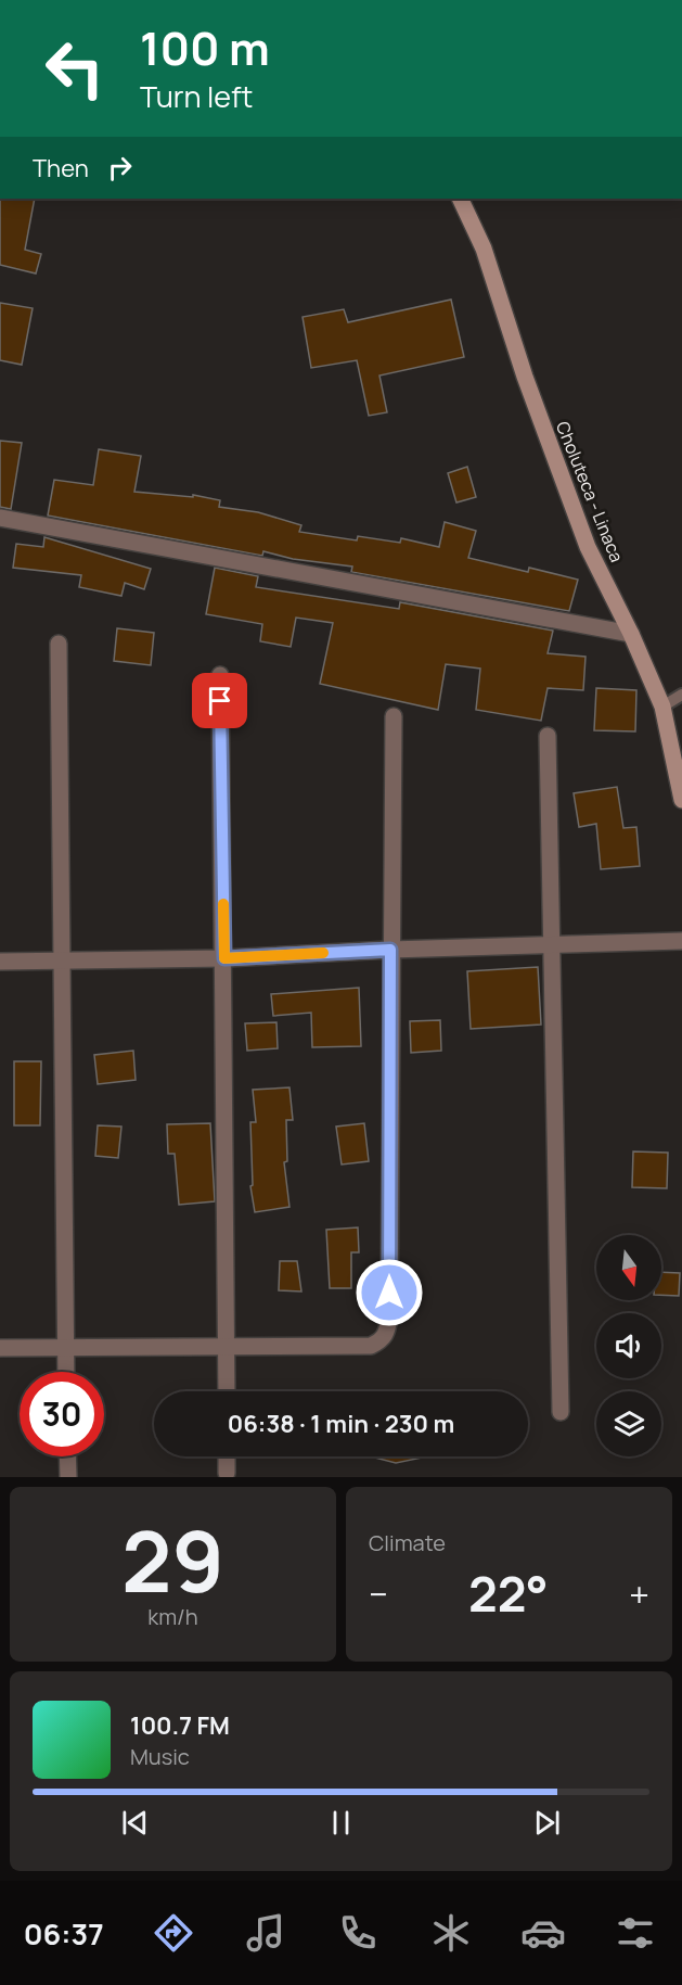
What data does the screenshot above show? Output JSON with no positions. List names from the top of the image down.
{
  "streets": {
    "street": ["Choluteca - Linaca"]
  },
  "north": "bottom",
  "page": {
    "turn": ["100 m", "Turn left"],
    "then": "Then",
    "limit": "30",
    "trip": "06:38 · 1 min · 230 m",
    "tile": [
      ["29", "km/h"],
      "Climate"
    ],
    "heat": ["−", "22°", "+"],
    "song": ["100.7 FM", "Music"],
    "tabs": "06:37"
  }
}
